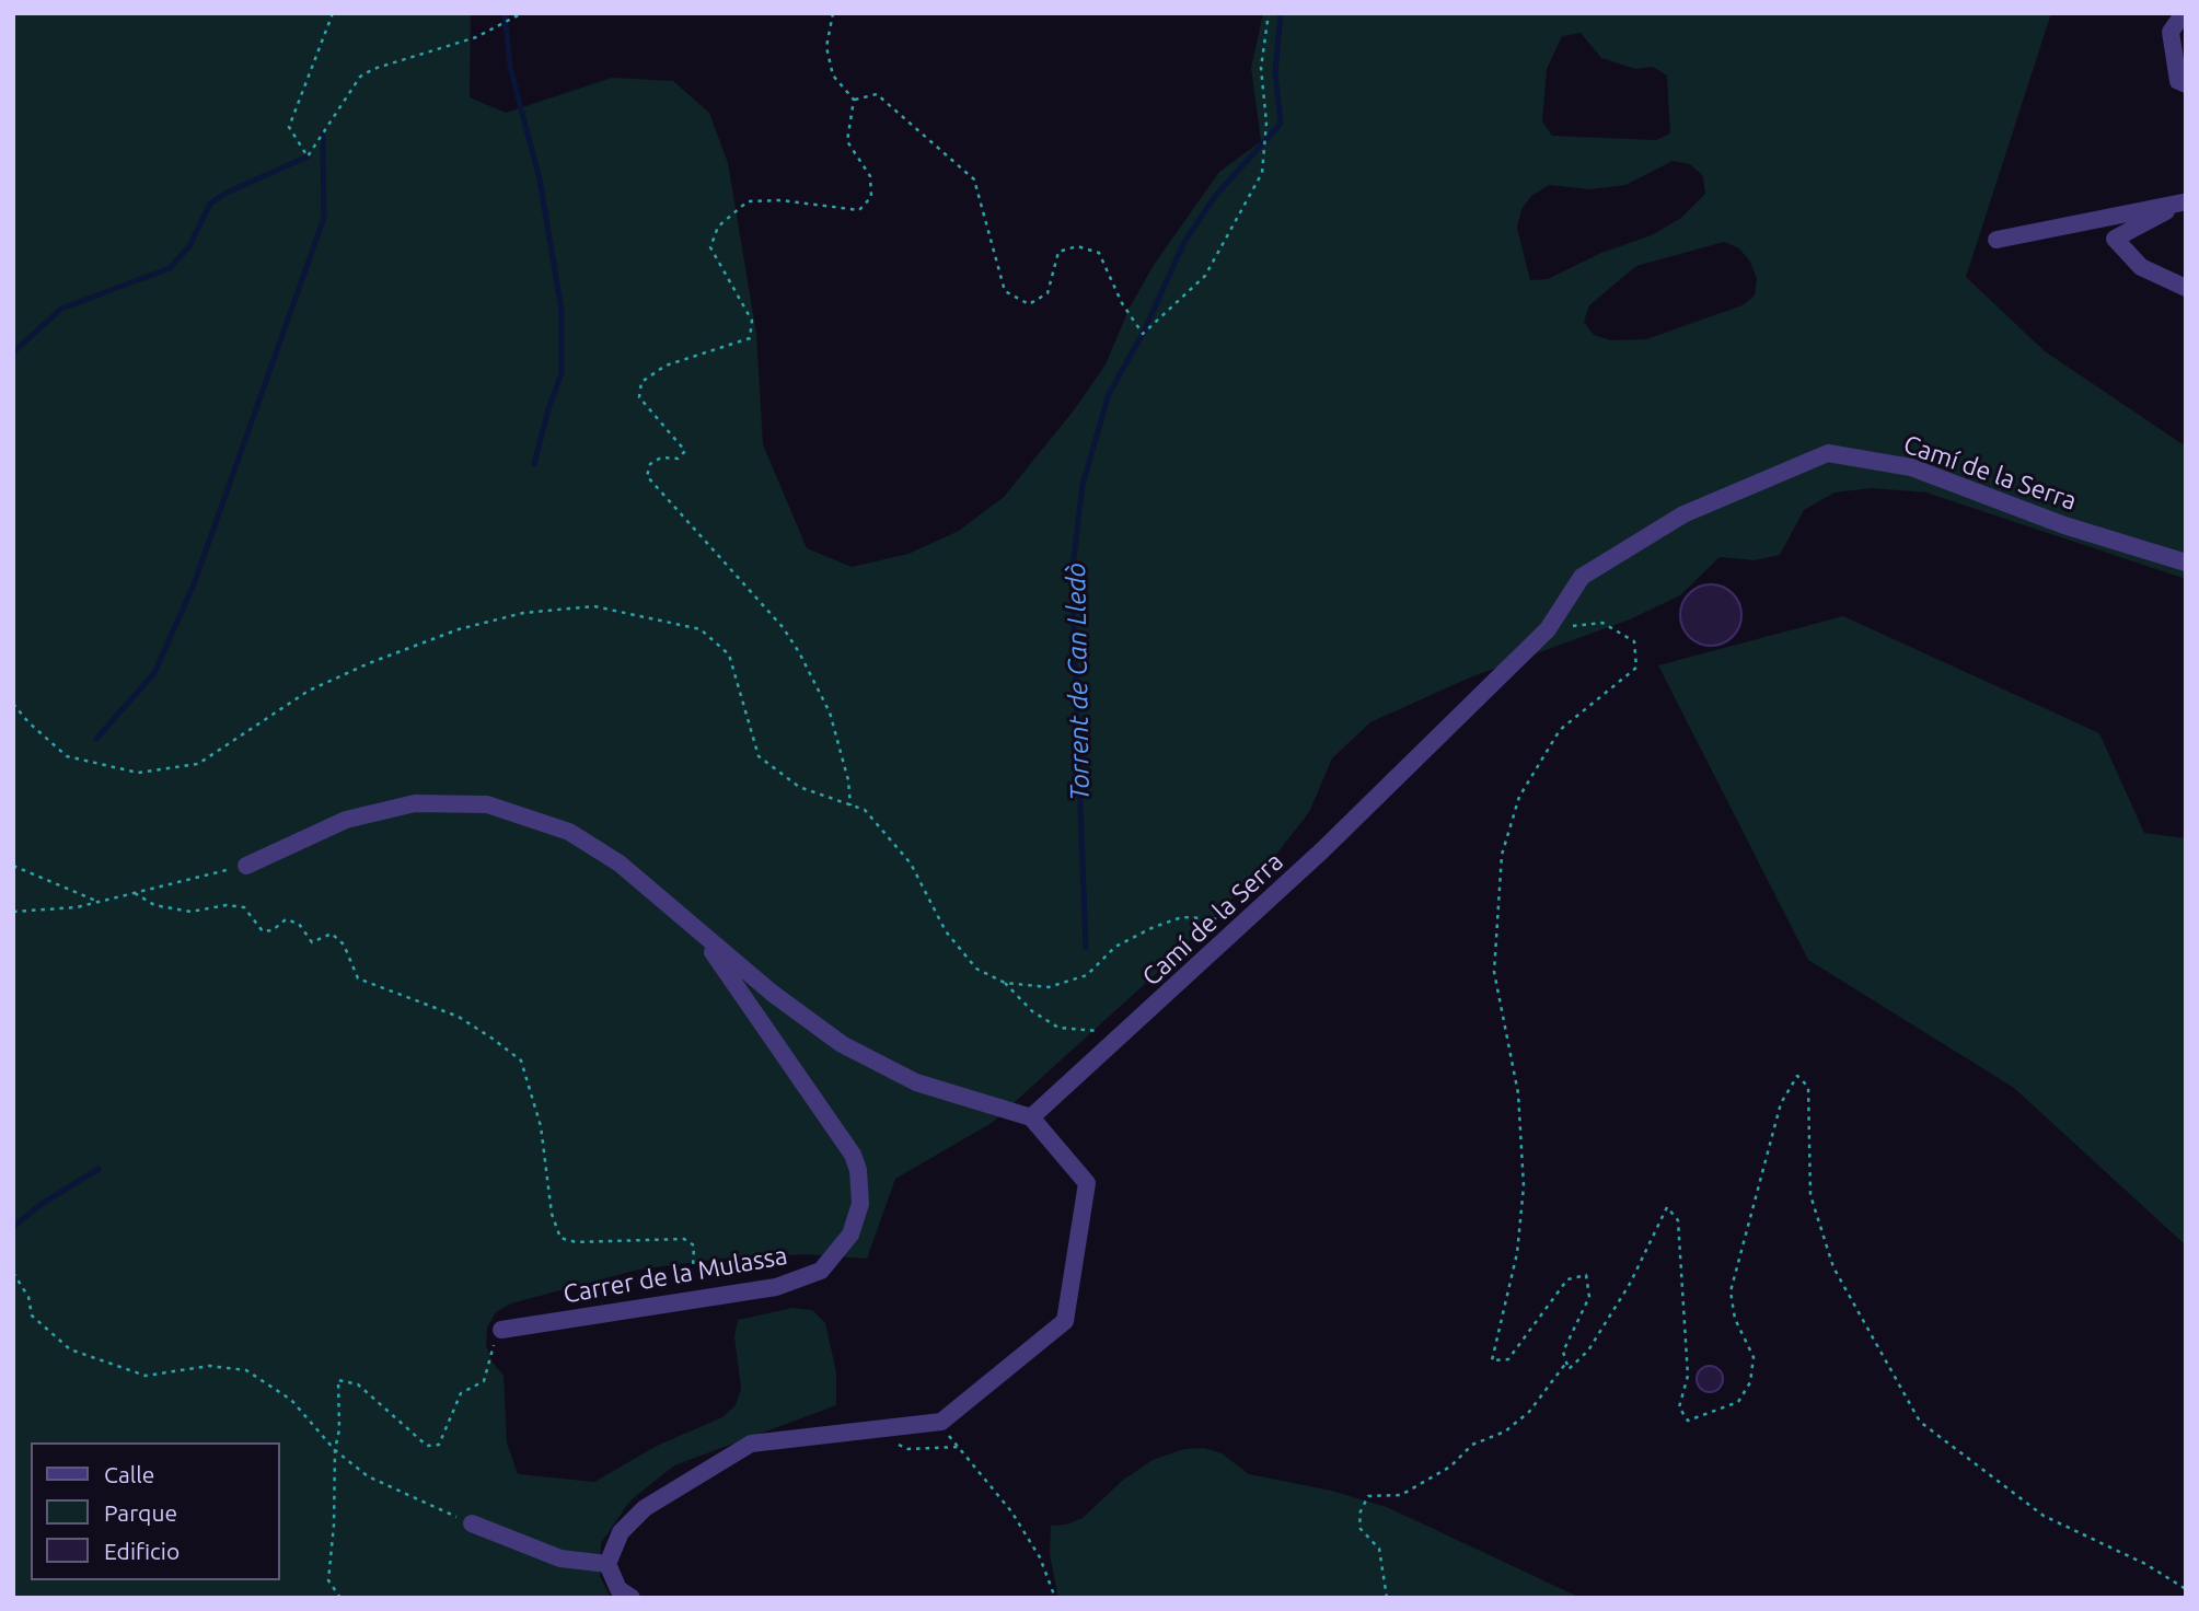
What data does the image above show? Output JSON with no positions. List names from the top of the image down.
{
  "streets": {
    "street": ["Camí de la Serra", "Carrer de la Mulassa"]
  },
  "water": ["Torrent de Can Lledò"],
  "legend": ["Calle", "Parque", "Edificio"]
}
